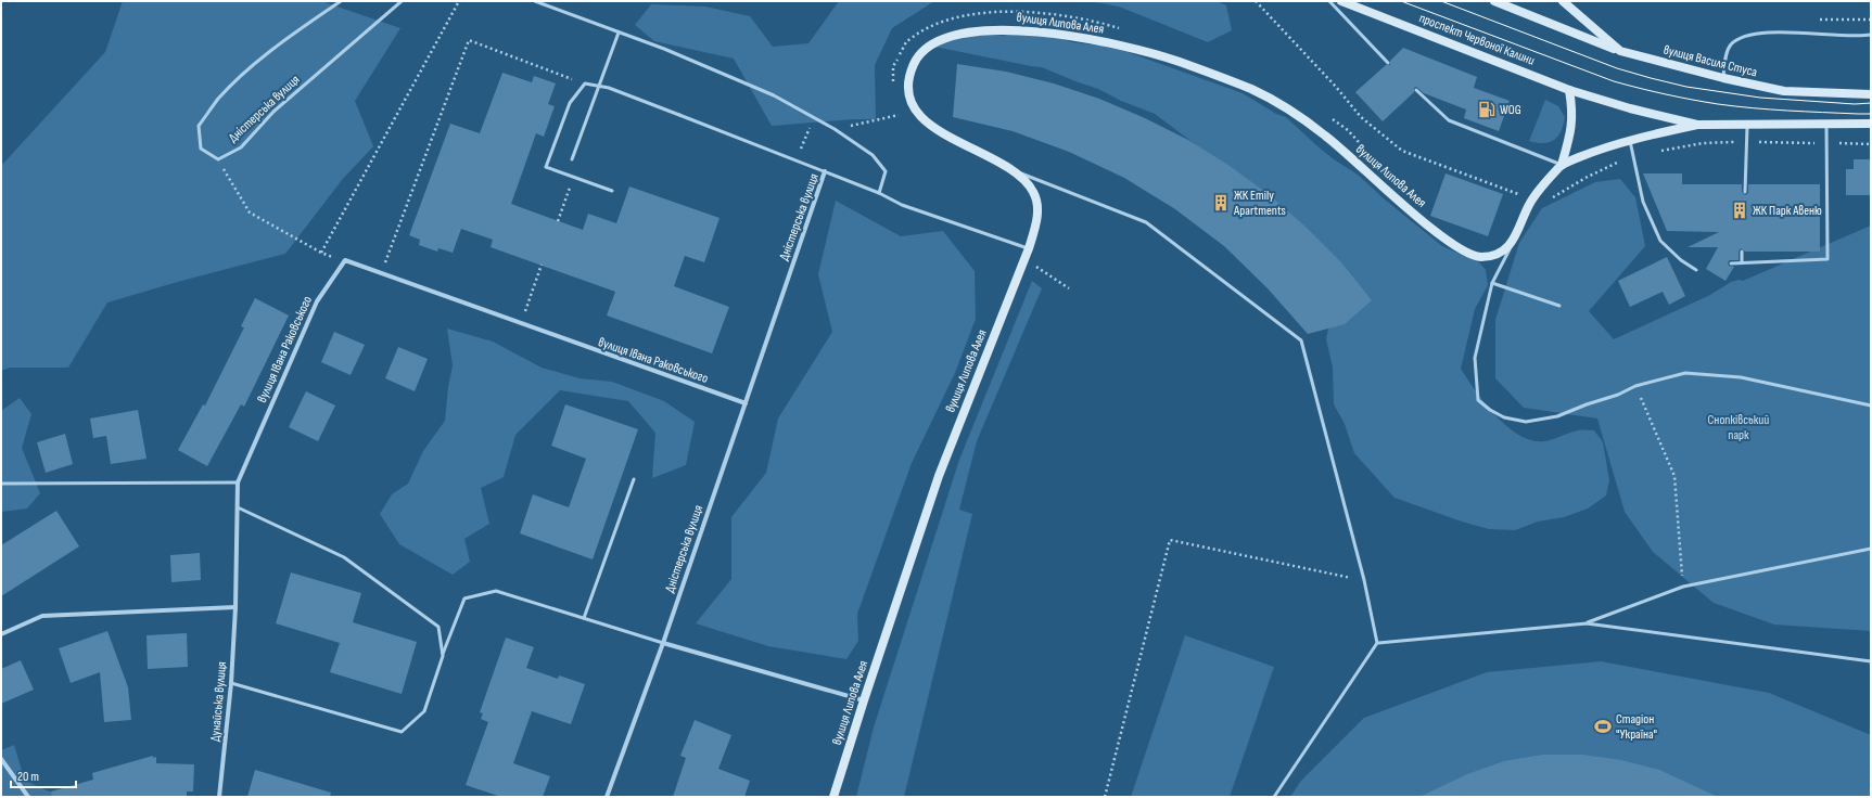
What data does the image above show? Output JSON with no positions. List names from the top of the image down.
{
  "streets": {
    "street": [
      "вулиця Липова Алея",
      "проспект Червоної Калини",
      "вулиця Василя Стуса",
      "Дністерська вулиця",
      "вулиця Івана Раковського",
      "Дунайська вулиця"
    ]
  },
  "crossings": [
    ["вулиця Липова Алея", "Дністерська вулиця"],
    ["Дністерська вулиця", "вулиця Івана Раковського"],
    ["вулиця Івана Раковського", "Дунайська вулиця"]
  ],
  "parks": ["Снопківський парк"],
  "places": {
    "fuel station": ["WOG"],
    "building": ["ЖК Emily Apartments", "ЖК Парк Авеню"],
    "sports": ["Стадіон \"Україна\""]
  },
  "scale_bar": "20 m"
}
